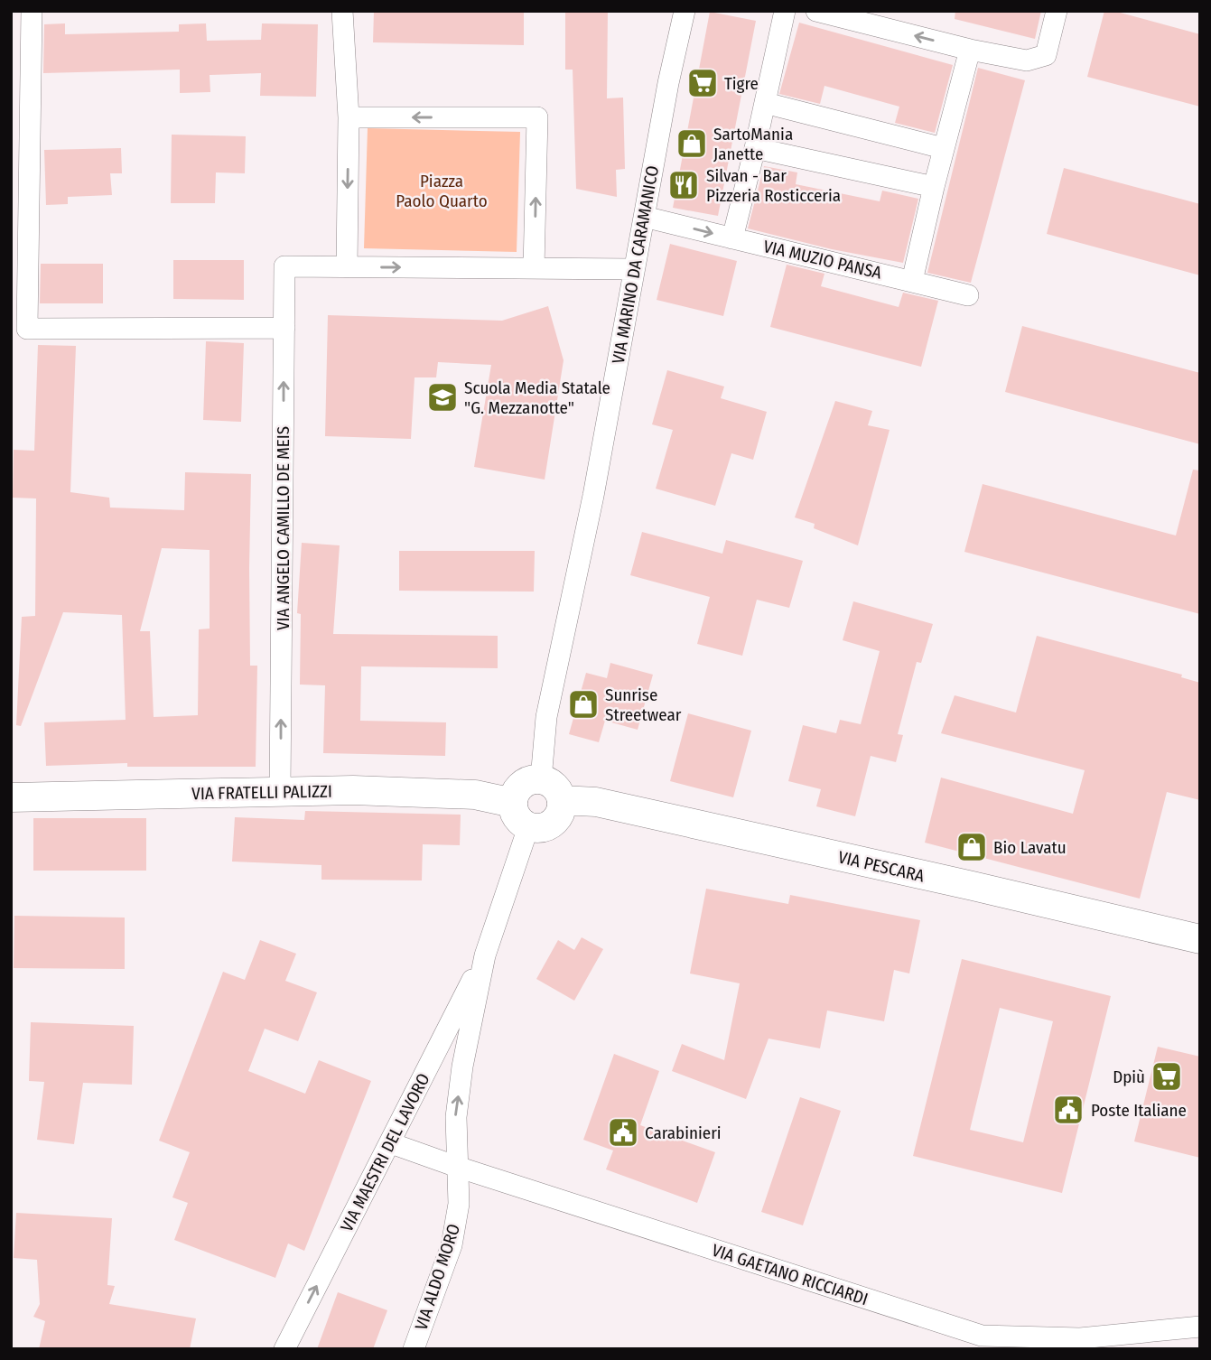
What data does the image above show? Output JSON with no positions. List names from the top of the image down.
{
  "streets": {
    "street": [
      "VIA MUZIO PANSA",
      "VIA MARINO DA CARAMANICO",
      "VIA ANGELO CAMILLO DE MEIS",
      "VIA FRATELLI PALIZZI",
      "VIA PESCARA",
      "VIA MAESTRI DEL LAVORO",
      "VIA GAETANO RICCIARDI",
      "VIA ALDO MORO"
    ]
  },
  "crossings": [
    ["VIA MUZIO PANSA", "VIA MARINO DA CARAMANICO"],
    ["VIA MARINO DA CARAMANICO", "VIA FRATELLI PALIZZI"],
    ["VIA MARINO DA CARAMANICO", "VIA PESCARA"],
    ["VIA MARINO DA CARAMANICO", "VIA MAESTRI DEL LAVORO"],
    ["VIA ANGELO CAMILLO DE MEIS", "VIA FRATELLI PALIZZI"],
    ["VIA FRATELLI PALIZZI", "VIA PESCARA"],
    ["VIA FRATELLI PALIZZI", "VIA MAESTRI DEL LAVORO"],
    ["VIA PESCARA", "VIA MAESTRI DEL LAVORO"],
    ["VIA MAESTRI DEL LAVORO", "VIA GAETANO RICCIARDI"],
    ["VIA MAESTRI DEL LAVORO", "VIA ALDO MORO"],
    ["VIA GAETANO RICCIARDI", "VIA ALDO MORO"]
  ],
  "one_way": ["VIA ANGELO CAMILLO DE MEIS"],
  "parks": ["Piazza Paolo Quarto"],
  "places": {
    "supermarket": ["Tigre", "Dpiù"],
    "shop": ["SartoMania Janette", "Sunrise Streetwear", "Bio Lavatu"],
    "restaurant": ["Silvan - Bar Pizzeria Rosticceria"],
    "school or university": ["Scuola Media Statale \"G. Mezzanotte\""],
    "public building": ["Poste Italiane", "Carabinieri"]
  }
}
